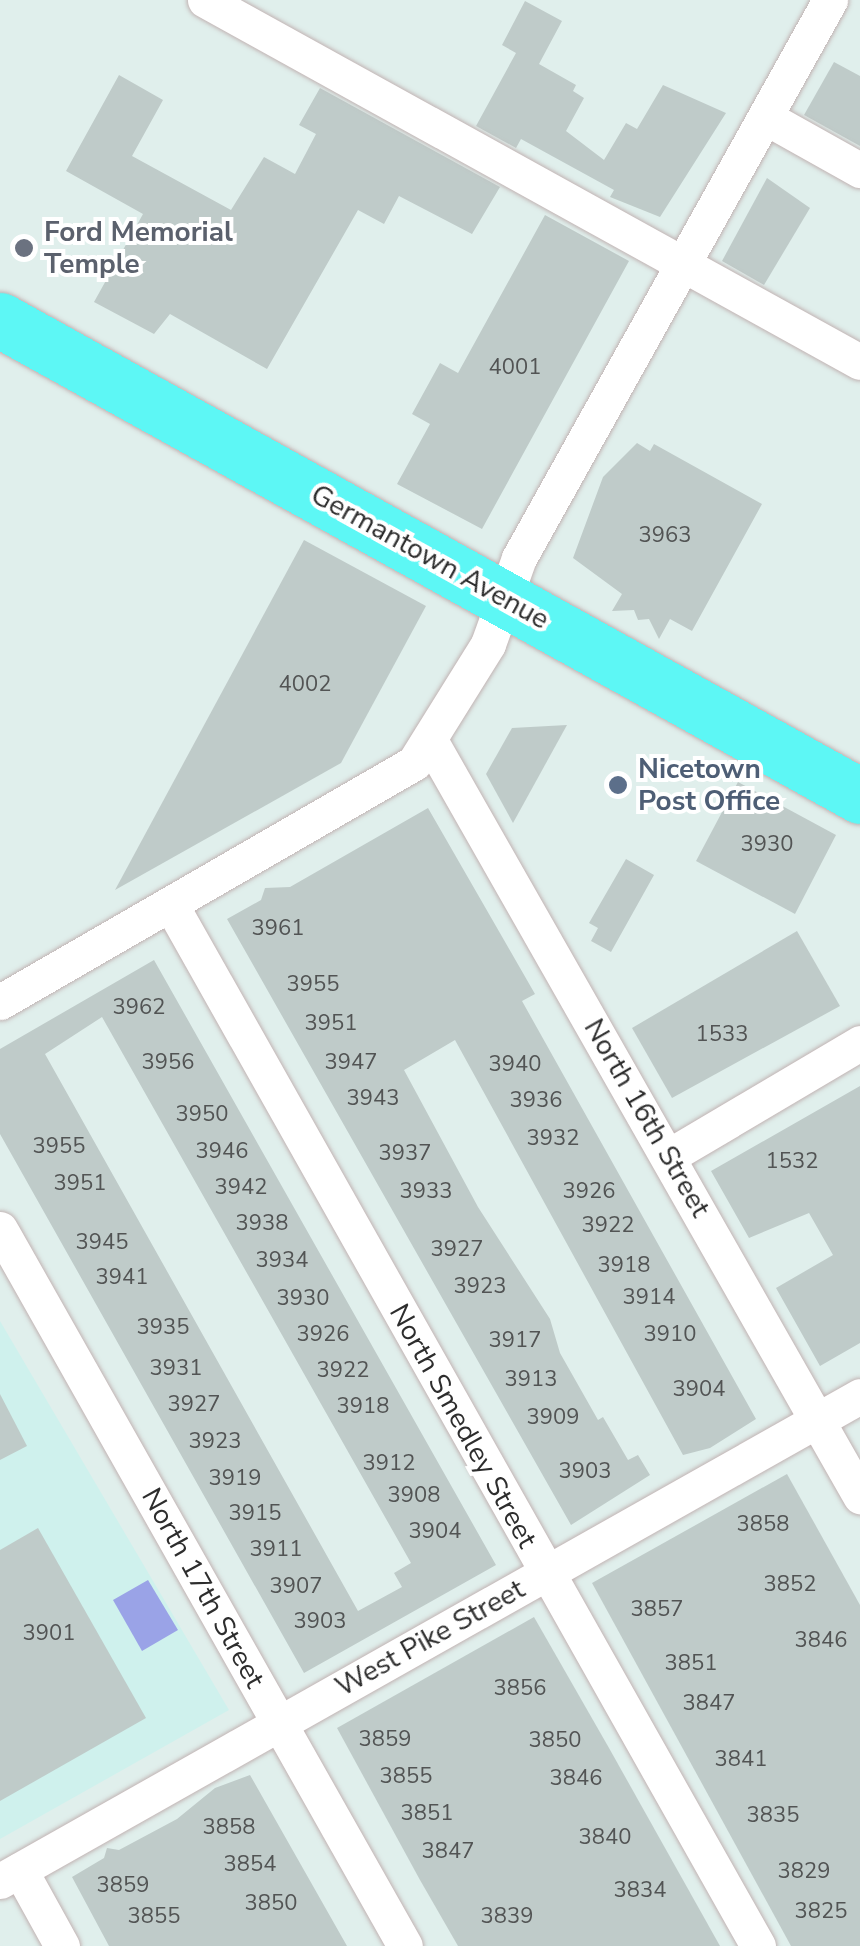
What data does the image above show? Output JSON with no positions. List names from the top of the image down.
{
  "streets": {
    "main road": ["Germantown Avenue"],
    "street": [
      "North 16th Street",
      "North Smedley Street",
      "North 17th Street",
      "West Pike Street"
    ]
  },
  "crossings": [
    ["North 16th Street", "West Pike Street"],
    ["North Smedley Street", "West Pike Street"],
    ["North 17th Street", "West Pike Street"]
  ],
  "places": ["Ford Memorial Temple", "Nicetown Post Office"],
  "house_numbers": [
    "4001",
    "3963",
    "4002",
    "3930",
    "3961",
    "3955",
    "3962",
    "3951",
    "1533",
    "3956",
    "3947",
    "3940",
    "3943",
    "3936",
    "3950",
    "3932",
    "3955",
    "3946",
    "3937",
    "1532",
    "3951",
    "3942",
    "3933",
    "3926",
    "3938",
    "3922",
    "3945",
    "3927",
    "3934",
    "3918",
    "3941",
    "3923",
    "3914",
    "3930",
    "3935",
    "3926",
    "3910",
    "3917",
    "3931",
    "3922",
    "3913",
    "3904",
    "3927",
    "3918",
    "3909",
    "3923",
    "3912",
    "3903",
    "3919",
    "3908",
    "3915",
    "3858",
    "3904",
    "3911",
    "3852",
    "3907",
    "3857",
    "3903",
    "3901",
    "3846",
    "3851",
    "3856",
    "3847",
    "3859",
    "3850",
    "3841",
    "3855",
    "3846",
    "3851",
    "3835",
    "3858",
    "3840",
    "3847",
    "3854",
    "3829",
    "3859",
    "3834",
    "3850",
    "3825",
    "3855",
    "3839"
  ]
}
